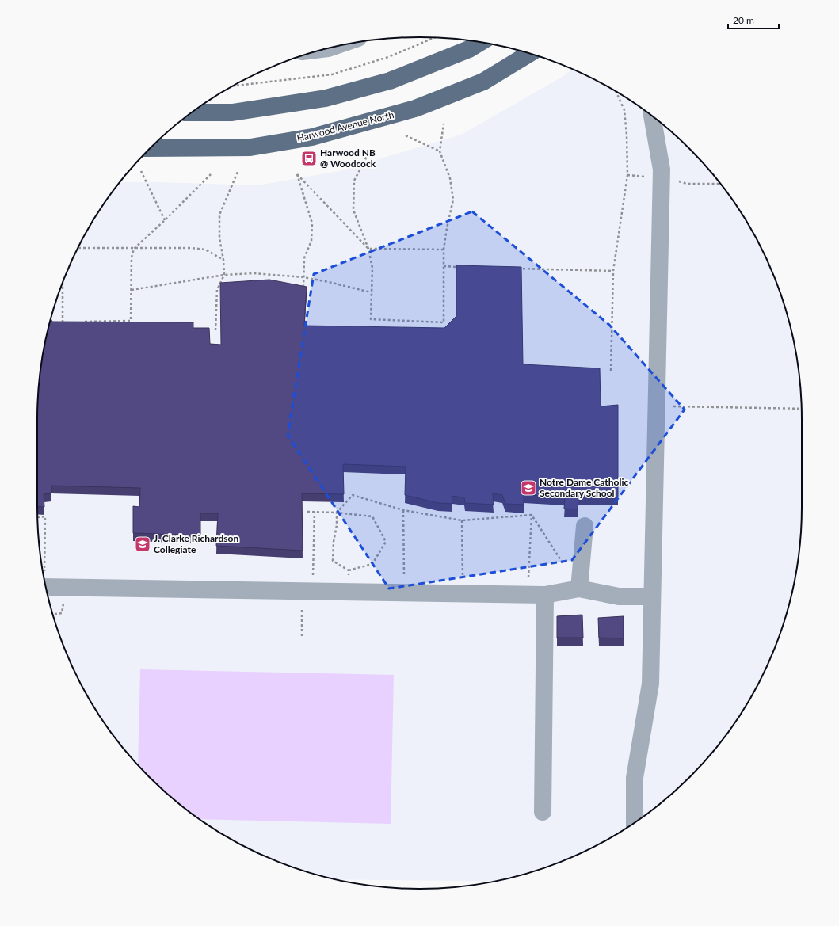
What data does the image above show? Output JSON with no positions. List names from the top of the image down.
{
  "streets": {
    "main road": ["Harwood Avenue North"]
  },
  "places": {
    "bus stop": ["Harwood NB @ Woodcock"],
    "school or university": ["Notre Dame Catholic Secondary School", "J. Clarke Richardson Collegiate"]
  },
  "scale_bar": "20 m"
}
